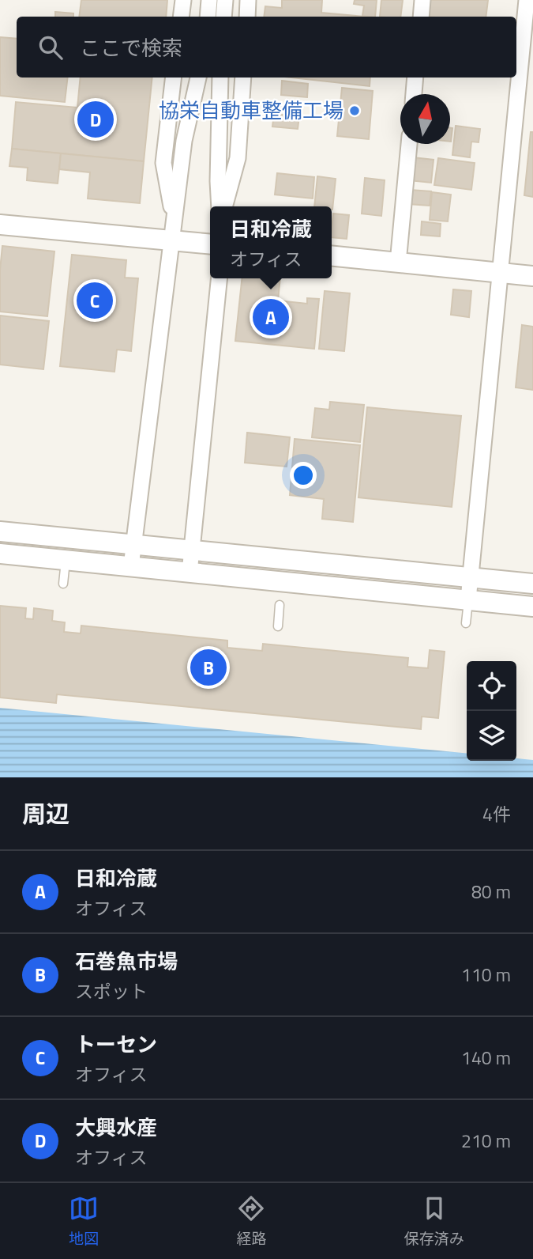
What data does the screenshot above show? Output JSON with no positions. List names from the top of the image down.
{
  "places": ["協栄自動車整備工場"],
  "north": "top",
  "page": {
    "search": "ここで検索",
    "pins": [
      "D",
      "C",
      "A",
      "B"
    ],
    "popup": ["日和冷蔵", "オフィス"],
    "heading": ["周辺", "4件"],
    "list": [
      {
        "mark": "A",
        "name": "日和冷蔵",
        "note": "オフィス",
        "value": "80 m"
      },
      {
        "mark": "B",
        "name": "石巻魚市場",
        "note": "スポット",
        "value": "110 m"
      },
      {
        "mark": "C",
        "name": "トーセン",
        "note": "オフィス",
        "value": "140 m"
      },
      {
        "mark": "D",
        "name": "大興水産",
        "note": "オフィス",
        "value": "210 m"
      }
    ],
    "nav": ["地図", "経路", "保存済み"]
  }
}
